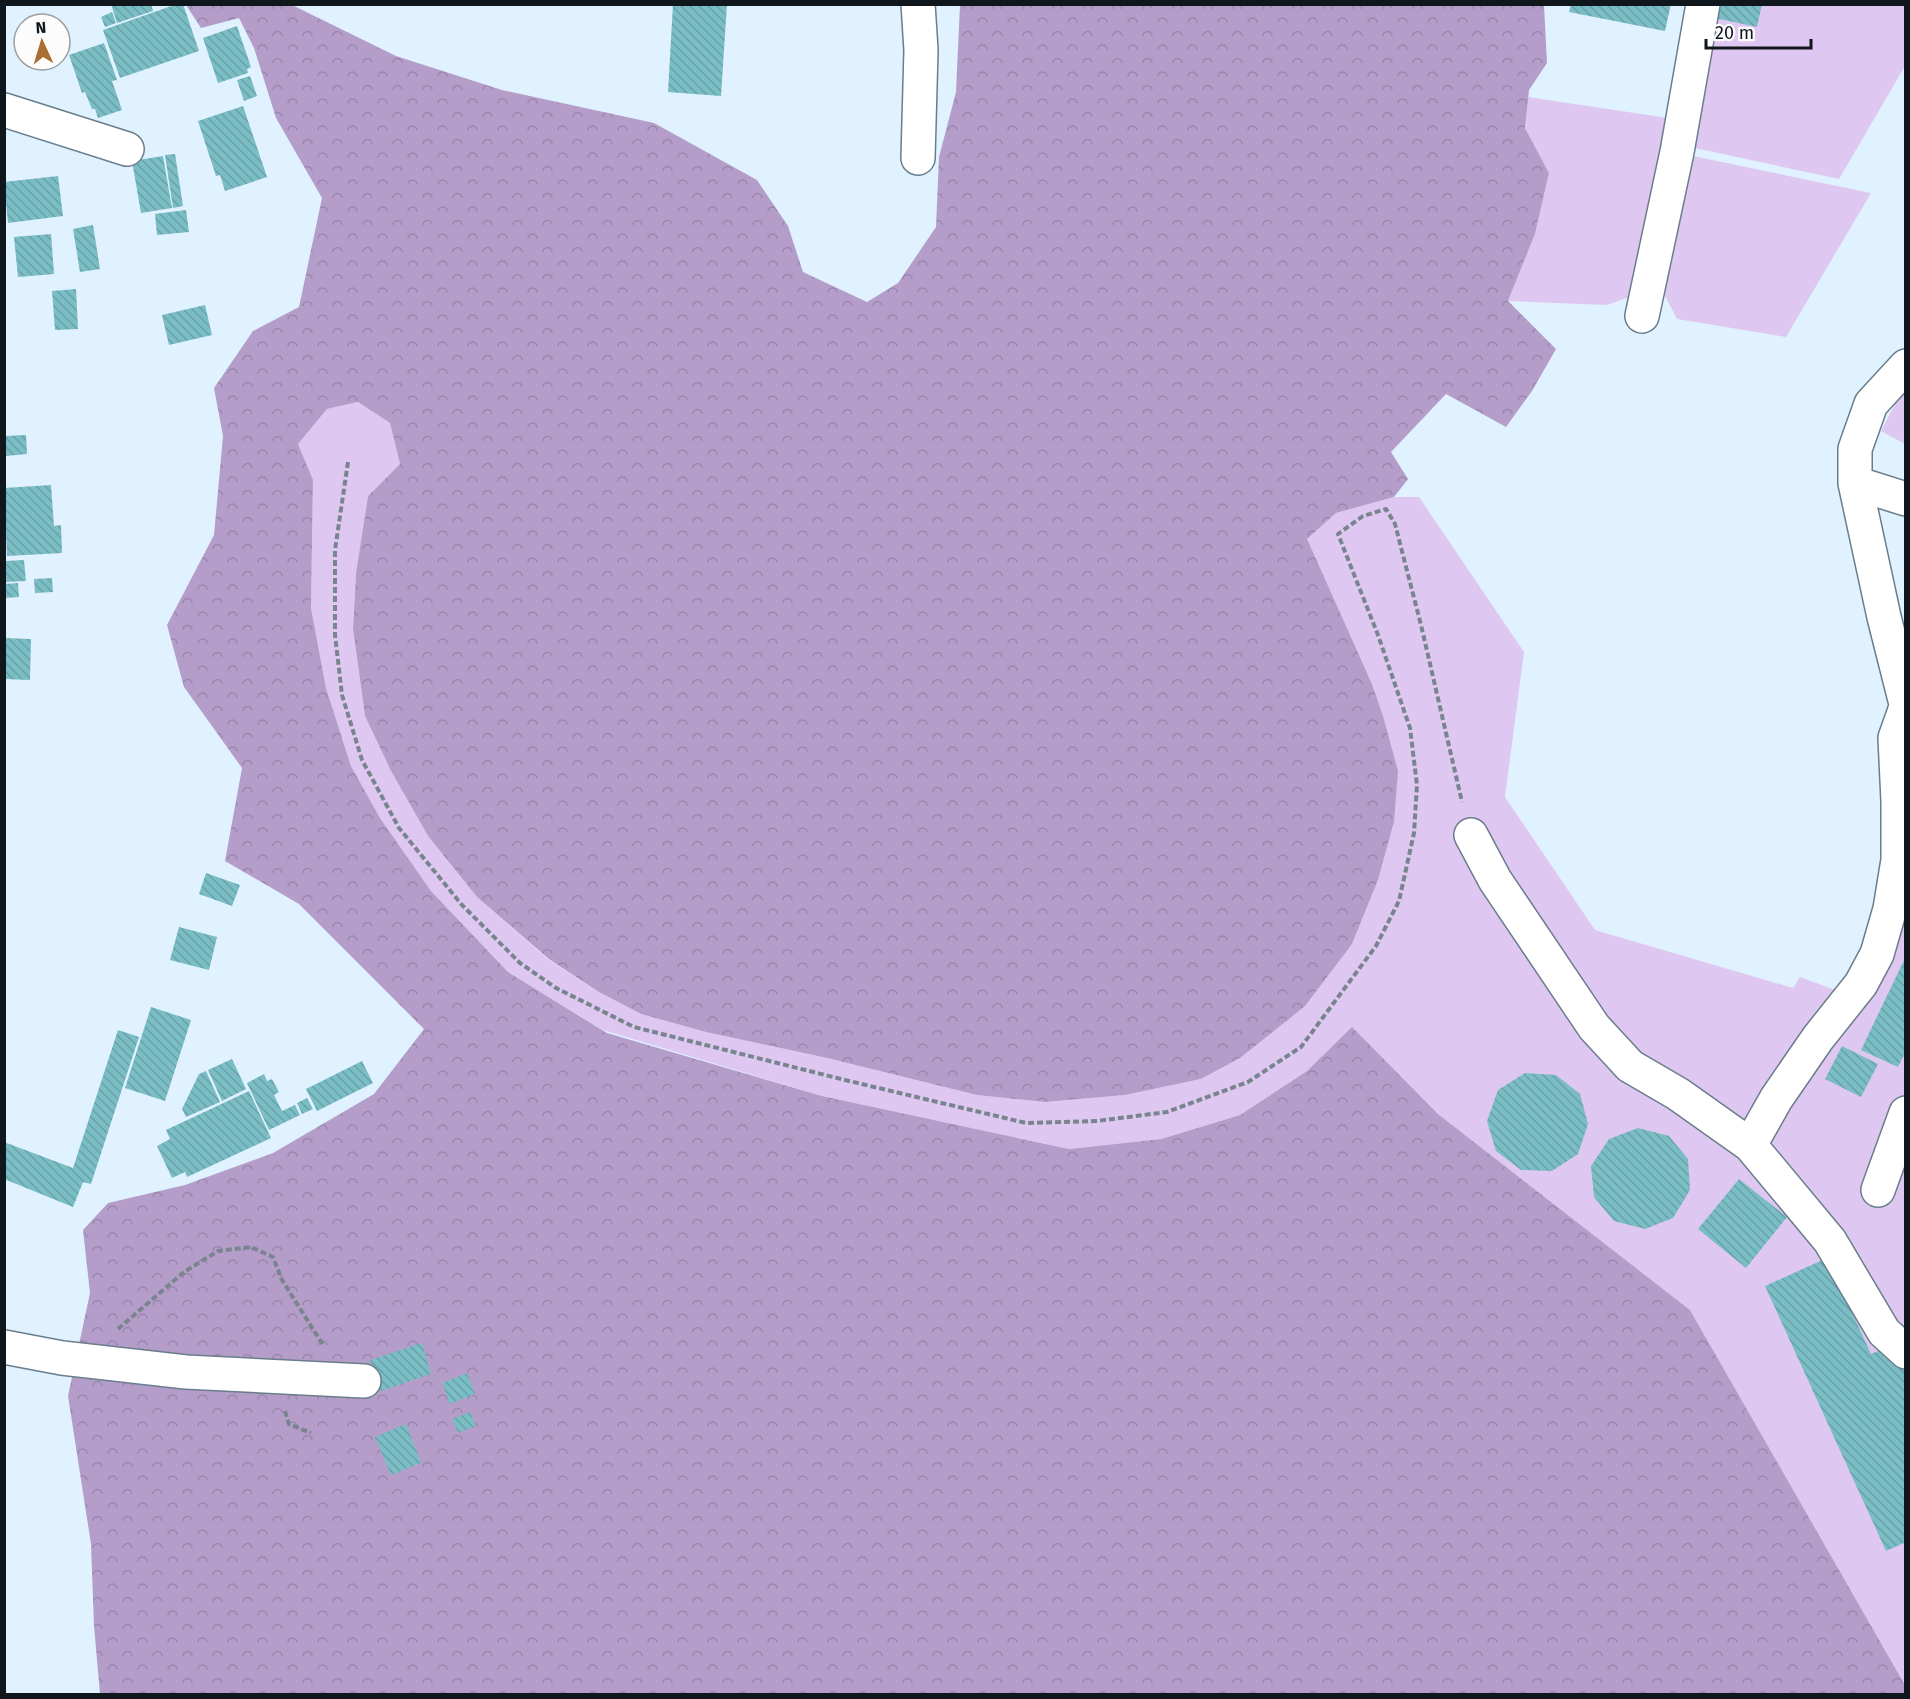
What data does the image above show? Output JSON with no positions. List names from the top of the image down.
{
  "scale_bar": "20 m",
  "north": "top"
}
